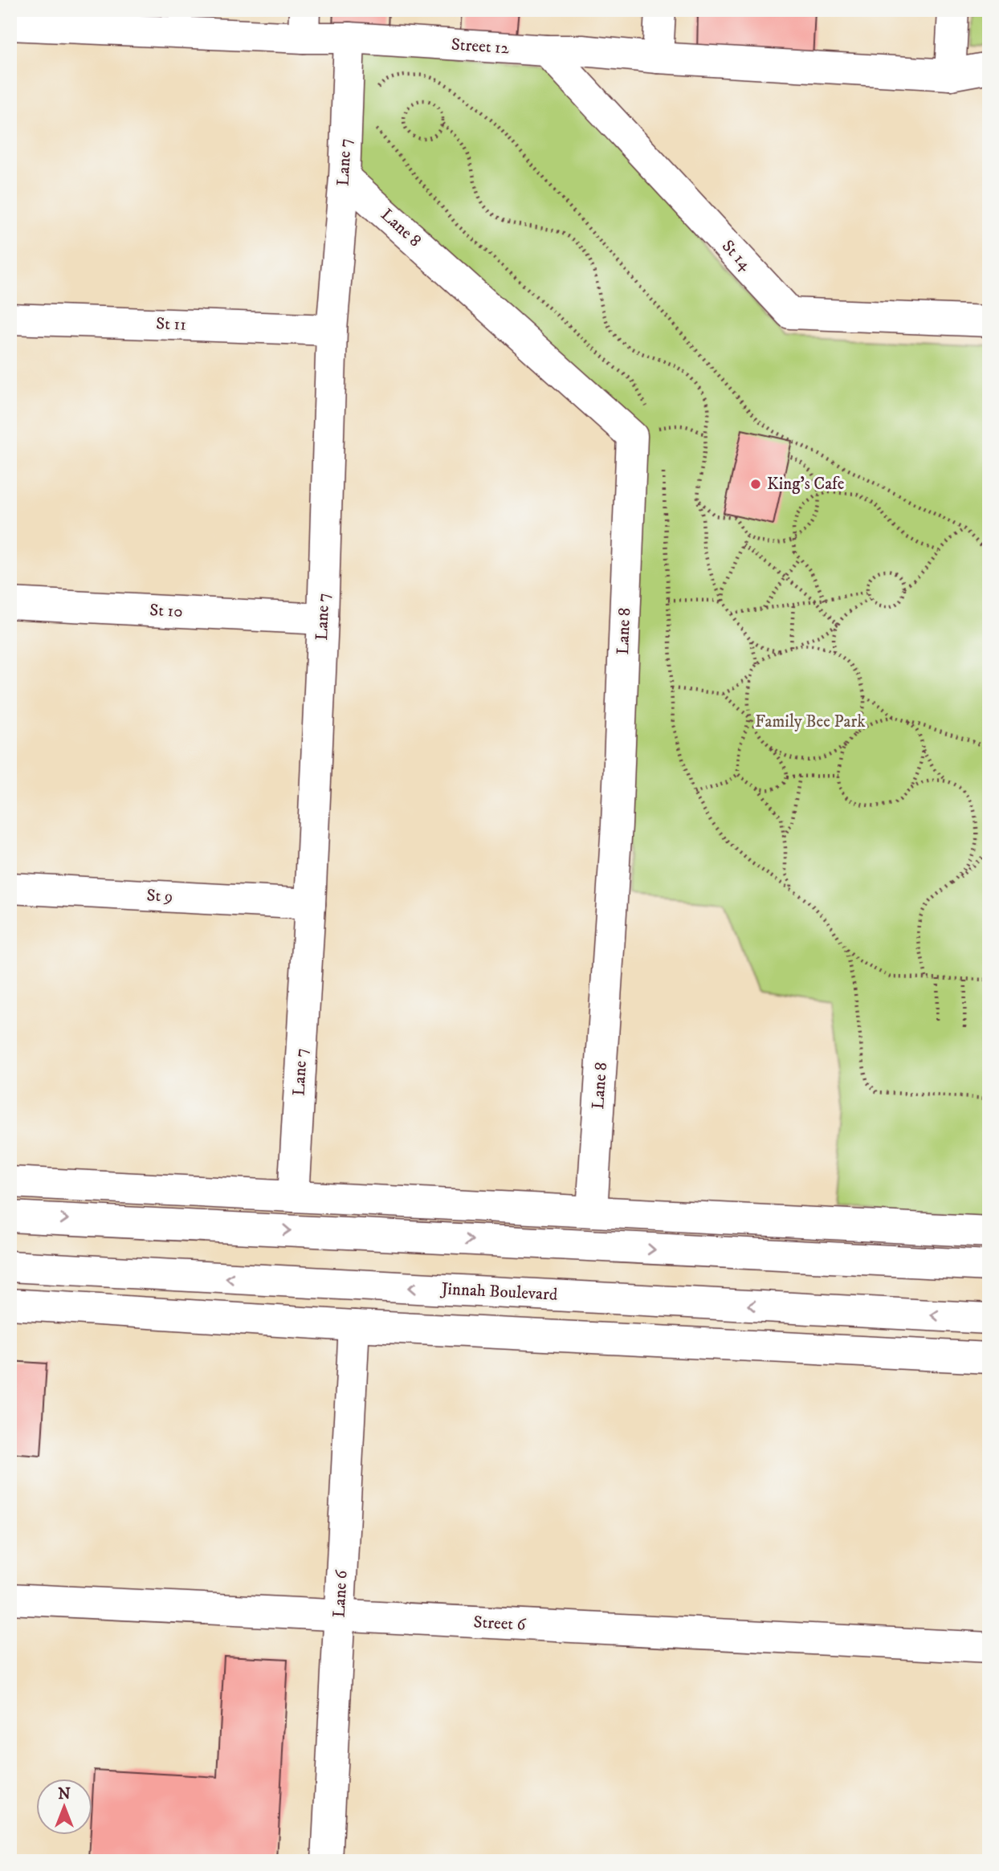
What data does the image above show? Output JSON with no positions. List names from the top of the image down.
{
  "streets": {
    "street": [
      "Street 12",
      "Lane 7",
      "Lane 8",
      "St 14",
      "St 11",
      "St 10",
      "St 9",
      "Jinnah Boulevard",
      "Lane 6",
      "Street 6"
    ]
  },
  "crossings": [
    ["Street 12", "Lane 7"],
    ["Street 12", "St 14"],
    ["Lane 7", "Lane 8"],
    ["Lane 7", "St 11"],
    ["Lane 7", "St 10"],
    ["Lane 7", "St 9"],
    ["Lane 6", "Street 6"]
  ],
  "parks": ["Family Bee Park"],
  "places": ["King's Cafe"],
  "north": "top"
}
